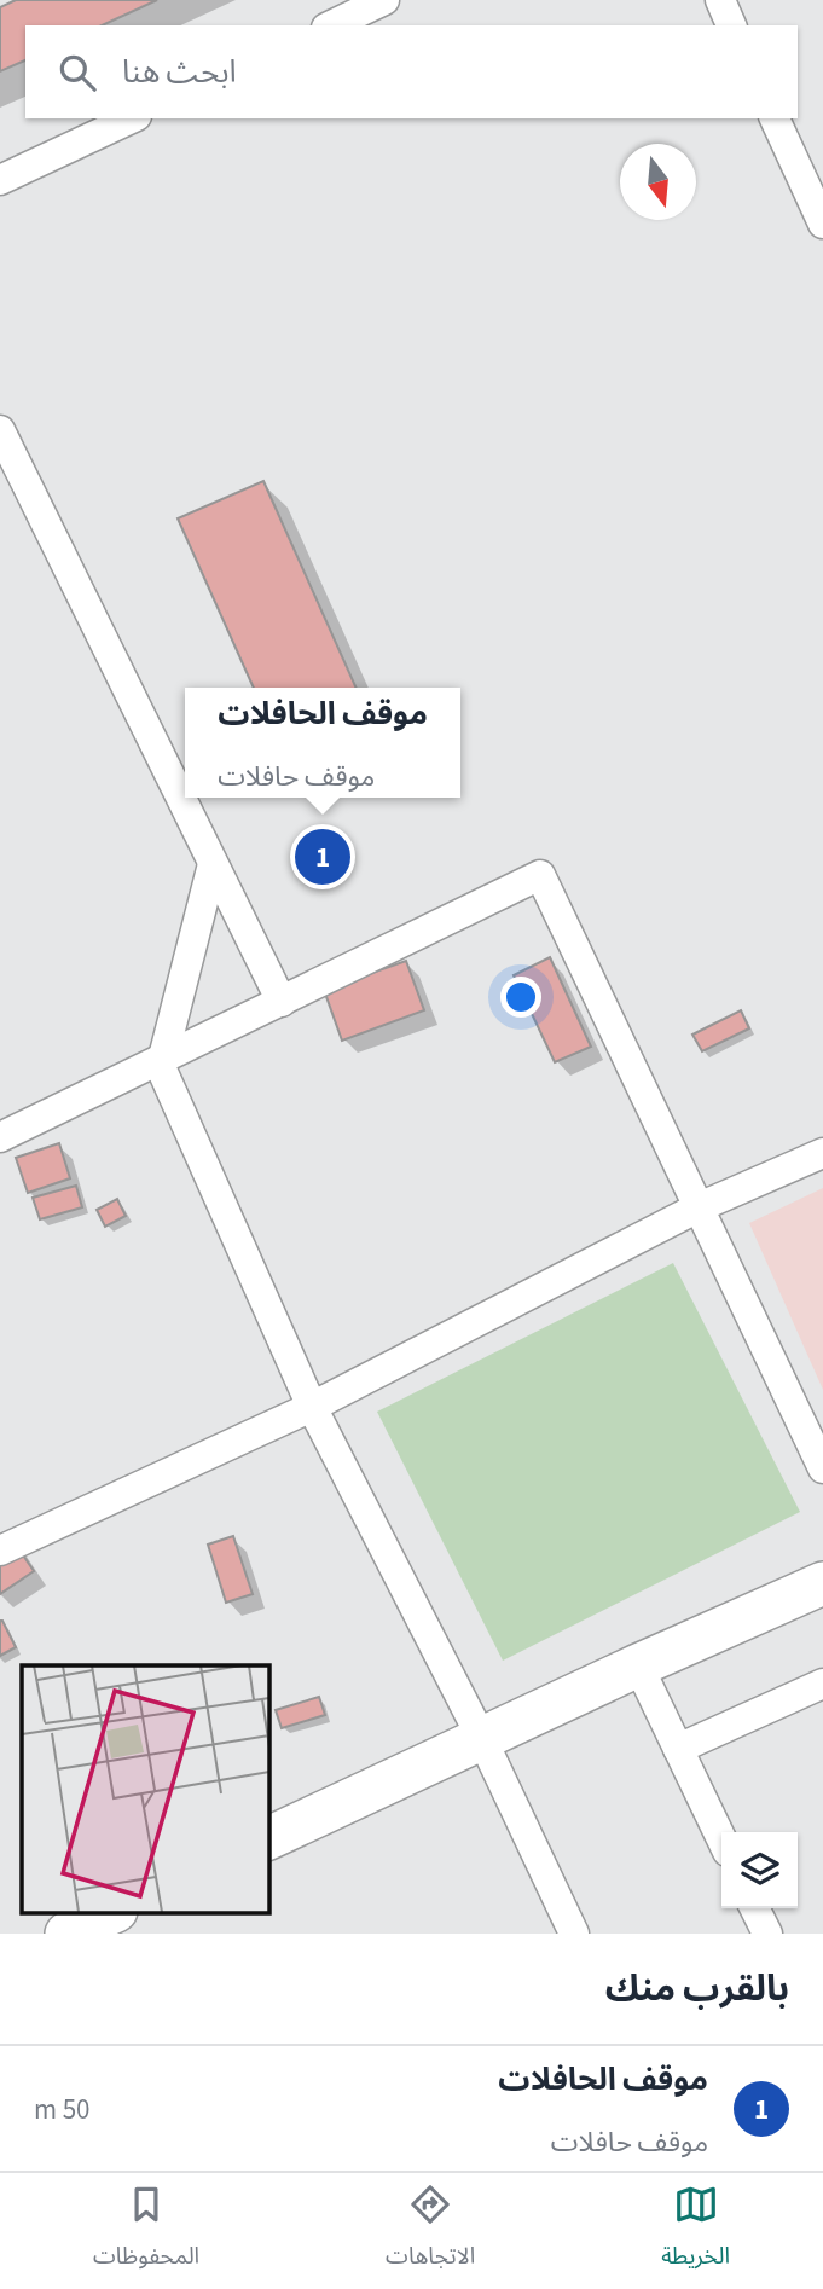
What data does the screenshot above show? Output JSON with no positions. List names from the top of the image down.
{
  "north": "bottom",
  "page": {
    "search": "ابحث هنا",
    "popup": ["موقف الحافلات", "موقف حافلات"],
    "pins": "1",
    "heading": "بالقرب منك",
    "list": [
      {
        "mark": "1",
        "name": "موقف الحافلات",
        "note": "موقف حافلات",
        "value": "50 m"
      }
    ],
    "nav": ["الخريطة", "الاتجاهات", "المحفوظات"]
  }
}
